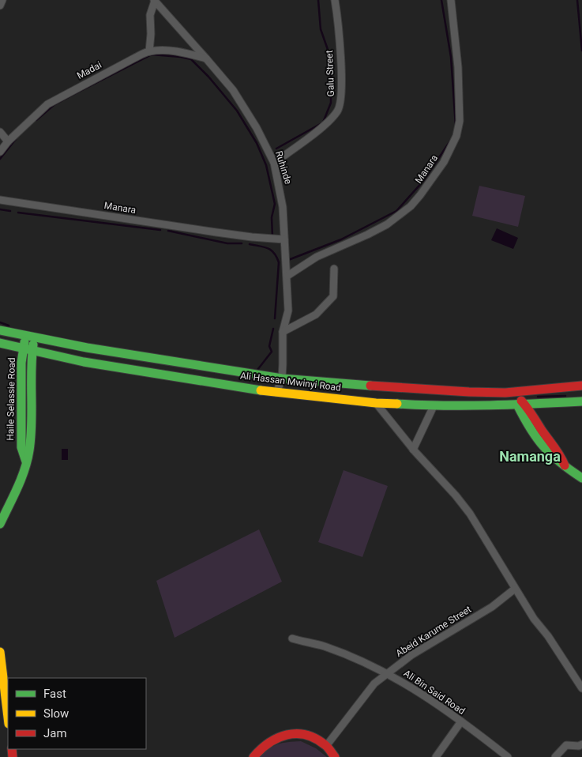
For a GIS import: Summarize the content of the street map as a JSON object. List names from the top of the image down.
{
  "streets": {
    "main road": ["Ali Hassan Mwinyi Road", "Haile Selassie Road"],
    "street": [
      "Madai",
      "Galu Street",
      "Ruhinde",
      "Manara",
      "Abeid Karume Street",
      "Ali Bin Said Road"
    ]
  },
  "crossings": [
    ["Madai", "Ruhinde"],
    ["Galu Street", "Ruhinde"],
    ["Ruhinde", "Manara"],
    ["Ruhinde", "Ali Hassan Mwinyi Road"],
    ["Ali Hassan Mwinyi Road", "Haile Selassie Road"],
    ["Abeid Karume Street", "Ali Bin Said Road"]
  ],
  "districts": ["Namanga"],
  "legend": ["Fast", "Slow", "Jam"]
}
